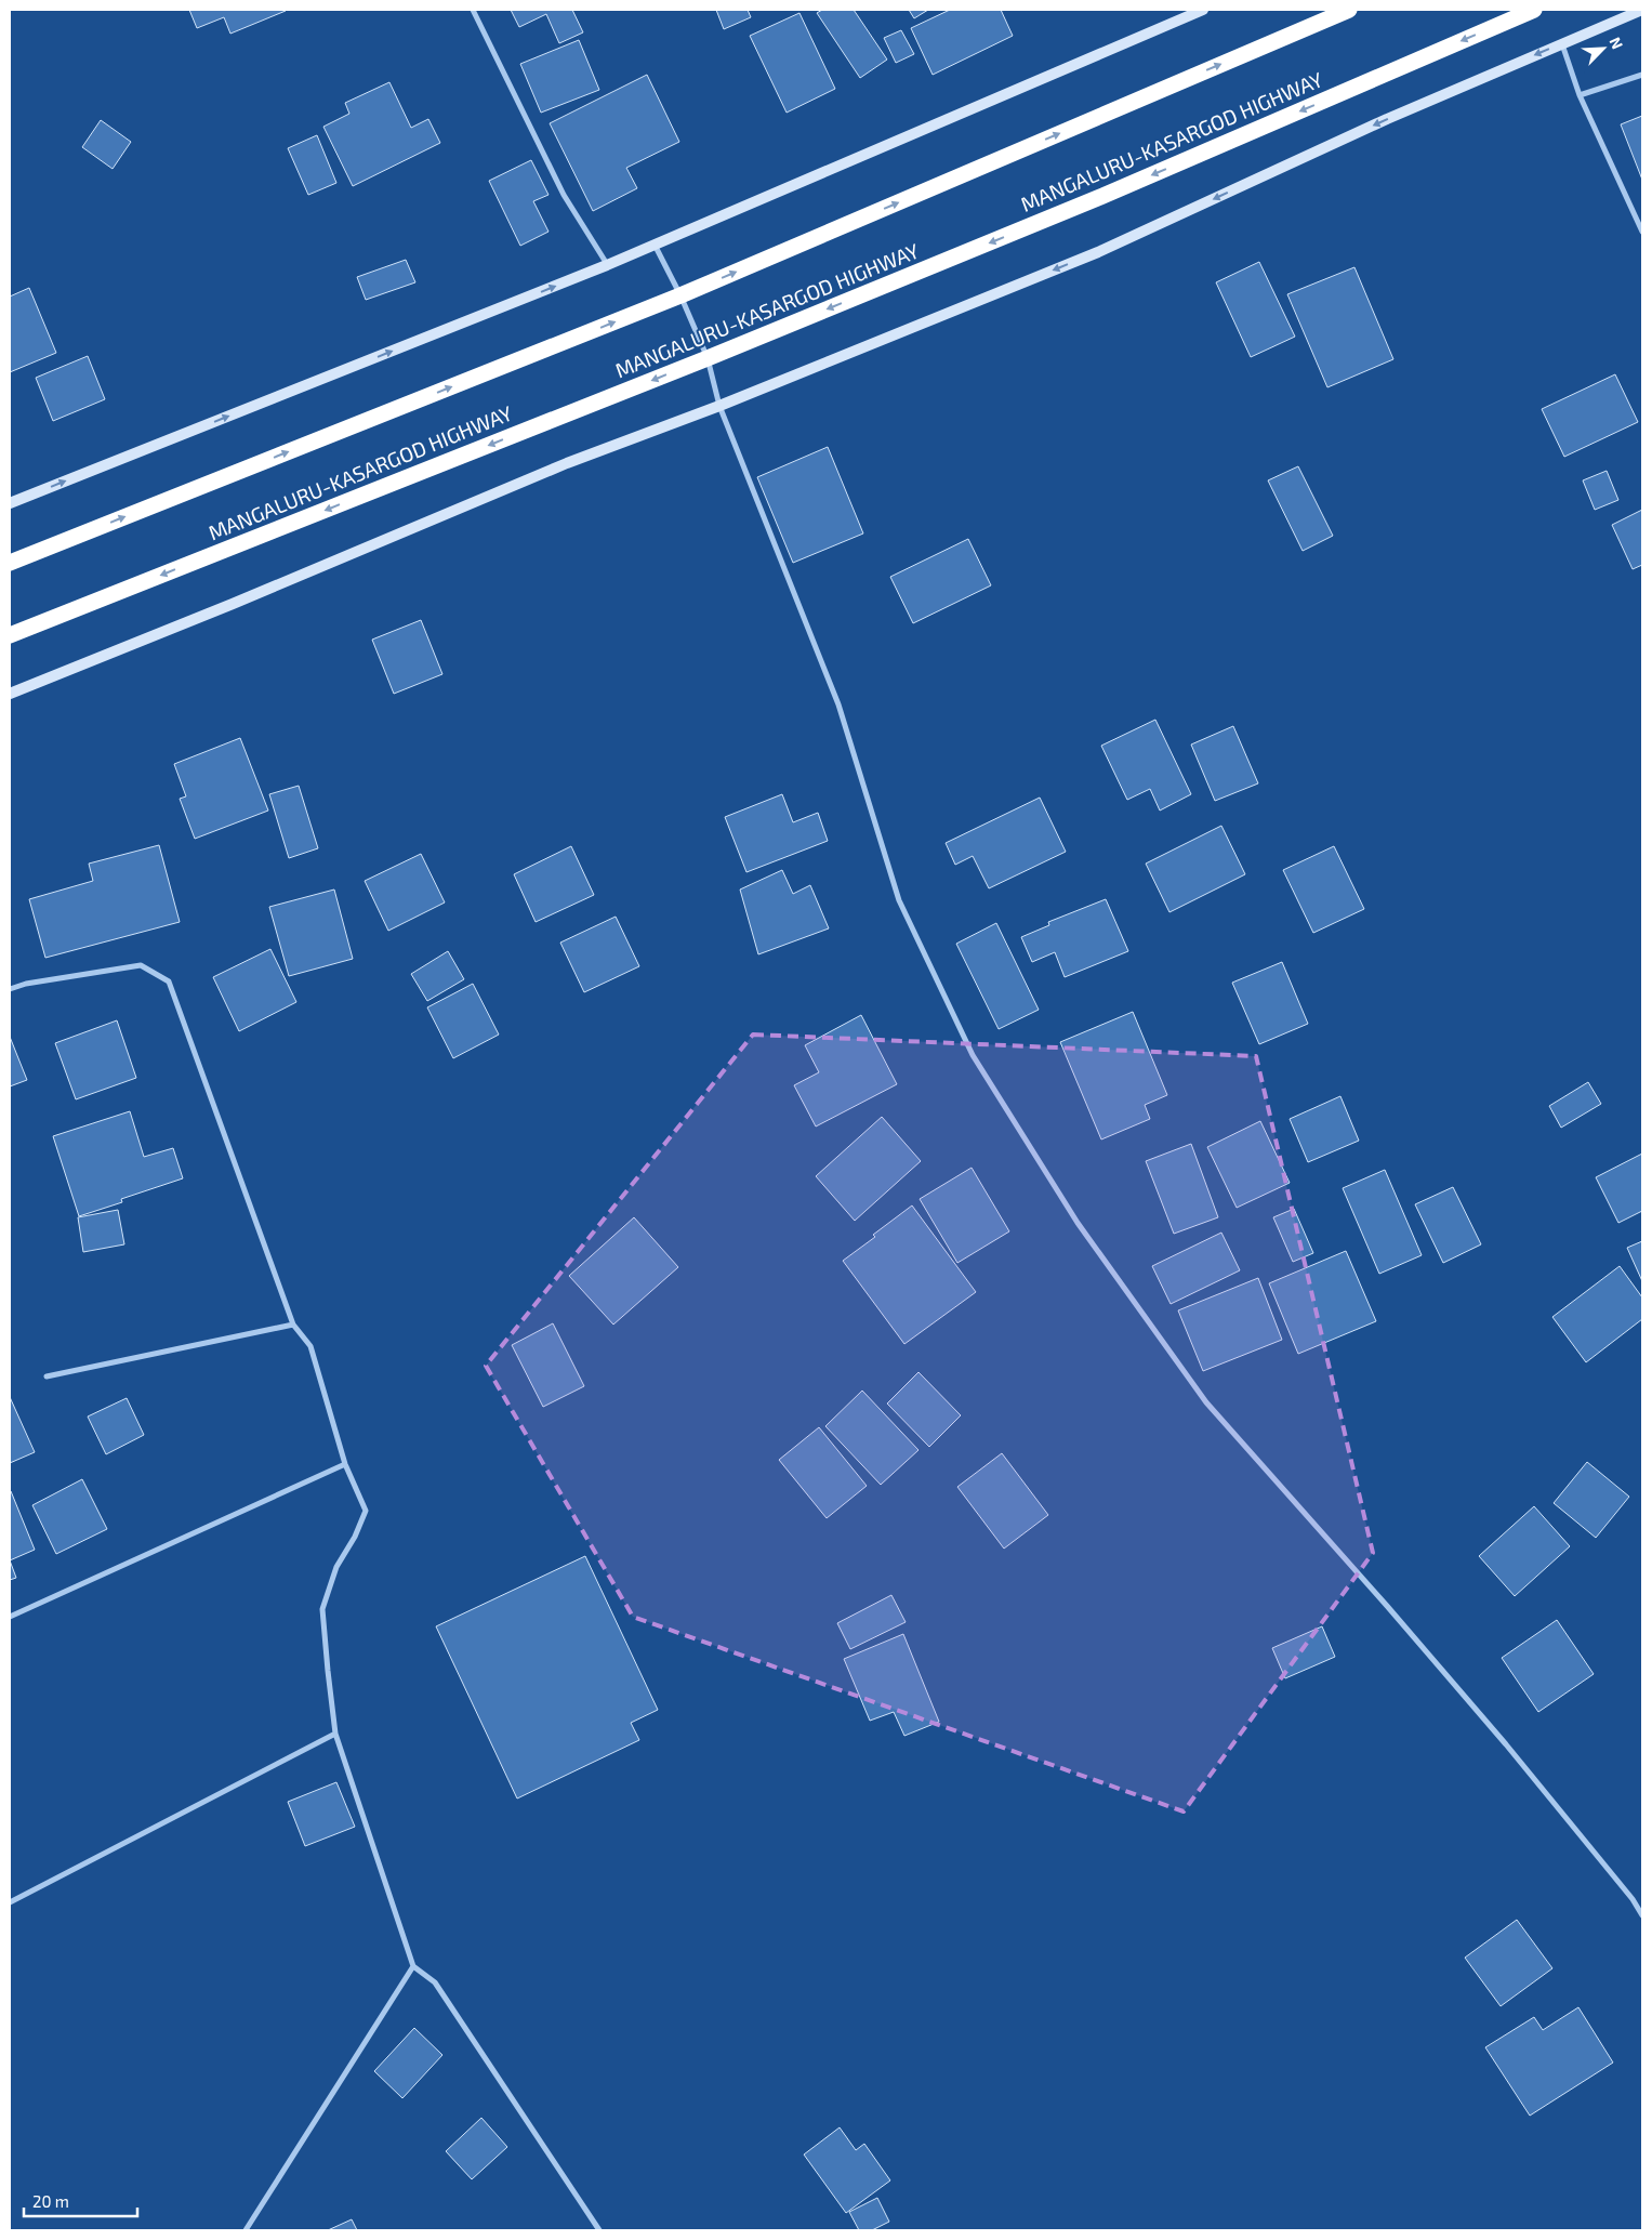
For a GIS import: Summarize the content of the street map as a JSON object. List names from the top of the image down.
{
  "streets": {
    "highway": ["MANGALURU-KASARGOD HIGHWAY"]
  },
  "scale_bar": "20 m",
  "north": "top right"
}
